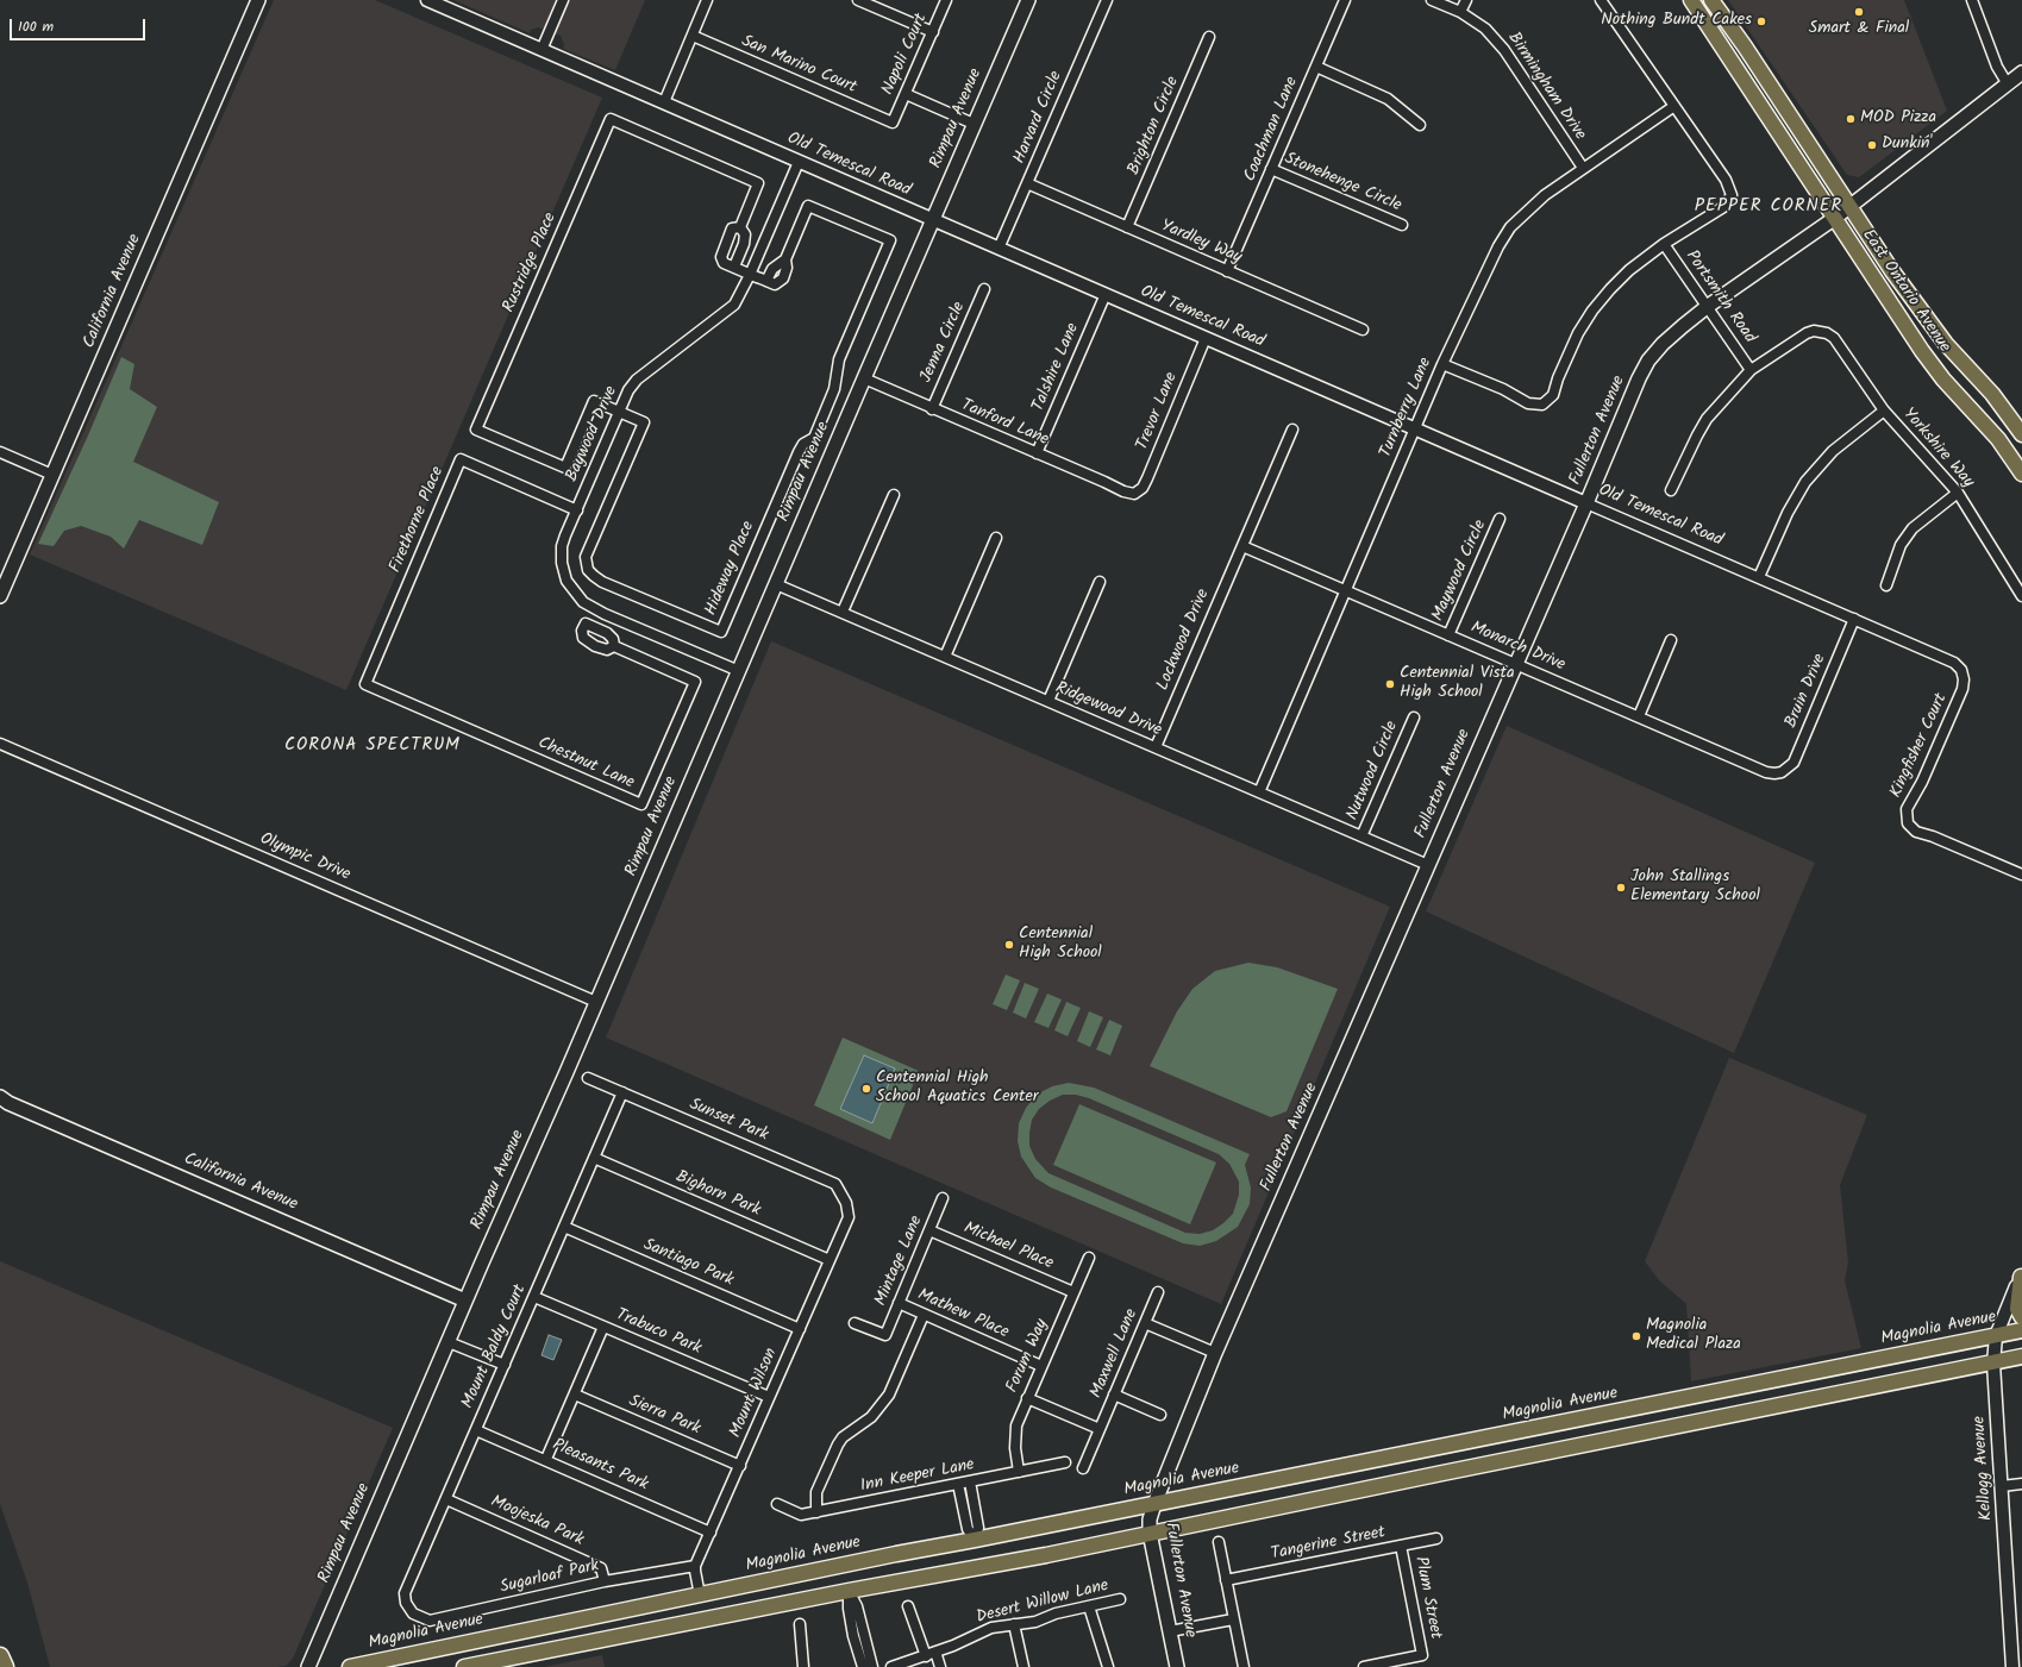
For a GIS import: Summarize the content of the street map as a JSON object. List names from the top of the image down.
{
  "streets": {
    "main road": [
      "Rimpau Avenue",
      "California Avenue",
      "East Ontario Avenue",
      "Fullerton Avenue",
      "Magnolia Avenue"
    ],
    "street": [
      "Napoli Court",
      "San Marino Court",
      "Birmingham Drive",
      "Harvard Circle",
      "Brighton Circle",
      "Coachman Lane",
      "Old Temescal Road",
      "Stonehenge Circle",
      "Yardley Way",
      "Rustridge Place",
      "Portsmith Road",
      "Jenna Circle",
      "Talshire Lane",
      "Turnberry Lane",
      "Trevor Lane",
      "Tanford Lane",
      "Baywood Drive",
      "Yorkshire Way",
      "Firethorne Place",
      "Hideway Place",
      "Maywood Circle",
      "Lockwood Drive",
      "Monarch Drive",
      "Bruin Drive",
      "Ridgewood Drive",
      "Kingfisher Court",
      "Chestnut Lane",
      "Nutwood Circle",
      "Olympic Drive",
      "Sunset Park",
      "Bighorn Park",
      "Michael Place",
      "Mintage Lane",
      "Santiago Park",
      "Mathew Place",
      "Trabuco Park",
      "Mount Baldy Court",
      "Maxwell Lane",
      "Forum Way",
      "Mount Wilson",
      "Sierra Park",
      "Pleasants Park",
      "Kellogg Avenue",
      "Inn Keeper Lane",
      "Moojeska Park",
      "Tangerine Street",
      "Sugarloaf Park",
      "Plum Street",
      "Desert Willow Lane"
    ]
  },
  "crossings": [
    ["Napoli Court", "San Marino Court"],
    ["Birmingham Drive", "Turnberry Lane"],
    ["Harvard Circle", "Old Temescal Road"],
    ["Harvard Circle", "Yardley Way"],
    ["Rimpau Avenue", "Old Temescal Road"],
    ["Rimpau Avenue", "California Avenue"],
    ["Rimpau Avenue", "Tanford Lane"],
    ["Rimpau Avenue", "Baywood Drive"],
    ["Rimpau Avenue", "Ridgewood Drive"],
    ["Rimpau Avenue", "Olympic Drive"],
    ["Brighton Circle", "Yardley Way"],
    ["Coachman Lane", "Stonehenge Circle"],
    ["Coachman Lane", "Yardley Way"],
    ["Old Temescal Road", "Talshire Lane"],
    ["Old Temescal Road", "Turnberry Lane"],
    ["Old Temescal Road", "Trevor Lane"],
    ["Old Temescal Road", "Fullerton Avenue"],
    ["Old Temescal Road", "Baywood Drive"],
    ["Old Temescal Road", "Bruin Drive"],
    ["Old Temescal Road", "Kingfisher Court"],
    ["Rustridge Place", "Baywood Drive"],
    ["Rustridge Place", "Hideway Place"],
    ["East Ontario Avenue", "Fullerton Avenue"],
    ["Portsmith Road", "Fullerton Avenue"],
    ["Portsmith Road", "Yorkshire Way"],
    ["Jenna Circle", "Tanford Lane"],
    ["Talshire Lane", "Tanford Lane"],
    ["Turnberry Lane", "Monarch Drive"],
    ["Turnberry Lane", "Ridgewood Drive"],
    ["Trevor Lane", "Tanford Lane"],
    ["Fullerton Avenue", "Monarch Drive"],
    ["Fullerton Avenue", "Ridgewood Drive"],
    ["Fullerton Avenue", "Magnolia Avenue"],
    ["Baywood Drive", "Firethorne Place"],
    ["Baywood Drive", "Hideway Place"],
    ["Firethorne Place", "Chestnut Lane"],
    ["Maywood Circle", "Monarch Drive"],
    ["Lockwood Drive", "Monarch Drive"],
    ["Lockwood Drive", "Ridgewood Drive"],
    ["Monarch Drive", "Bruin Drive"],
    ["Ridgewood Drive", "Nutwood Circle"],
    ["Sunset Park", "Mount Baldy Court"],
    ["Sunset Park", "Mount Wilson"],
    ["Bighorn Park", "Mount Baldy Court"],
    ["Bighorn Park", "Mount Wilson"],
    ["Michael Place", "Mintage Lane"],
    ["Michael Place", "Forum Way"],
    ["Mintage Lane", "Mathew Place"],
    ["Santiago Park", "Mount Baldy Court"],
    ["Santiago Park", "Mount Wilson"],
    ["Mathew Place", "Forum Way"],
    ["Magnolia Avenue", "Kellogg Avenue"],
    ["Trabuco Park", "Mount Baldy Court"],
    ["Trabuco Park", "Mount Wilson"],
    ["Mount Baldy Court", "Pleasants Park"],
    ["Mount Baldy Court", "Moojeska Park"],
    ["Mount Baldy Court", "Sugarloaf Park"],
    ["Forum Way", "Inn Keeper Lane"],
    ["Mount Wilson", "Sierra Park"],
    ["Mount Wilson", "Pleasants Park"],
    ["Mount Wilson", "Sugarloaf Park"],
    ["Moojeska Park", "Sugarloaf Park"],
    ["Tangerine Street", "Plum Street"]
  ],
  "districts": ["PEPPER CORNER", "CORONA SPECTRUM"],
  "places": [
    "Smart & Final",
    "Nothing Bundt Cakes",
    "MOD Pizza",
    "Dunkin'",
    "Centennial Vista High School",
    "John Stallings Elementary School",
    "Centennial High School",
    "Centennial High School Aquatics Center",
    "Magnolia Medical Plaza"
  ],
  "scale_bar": "100 m"
}
